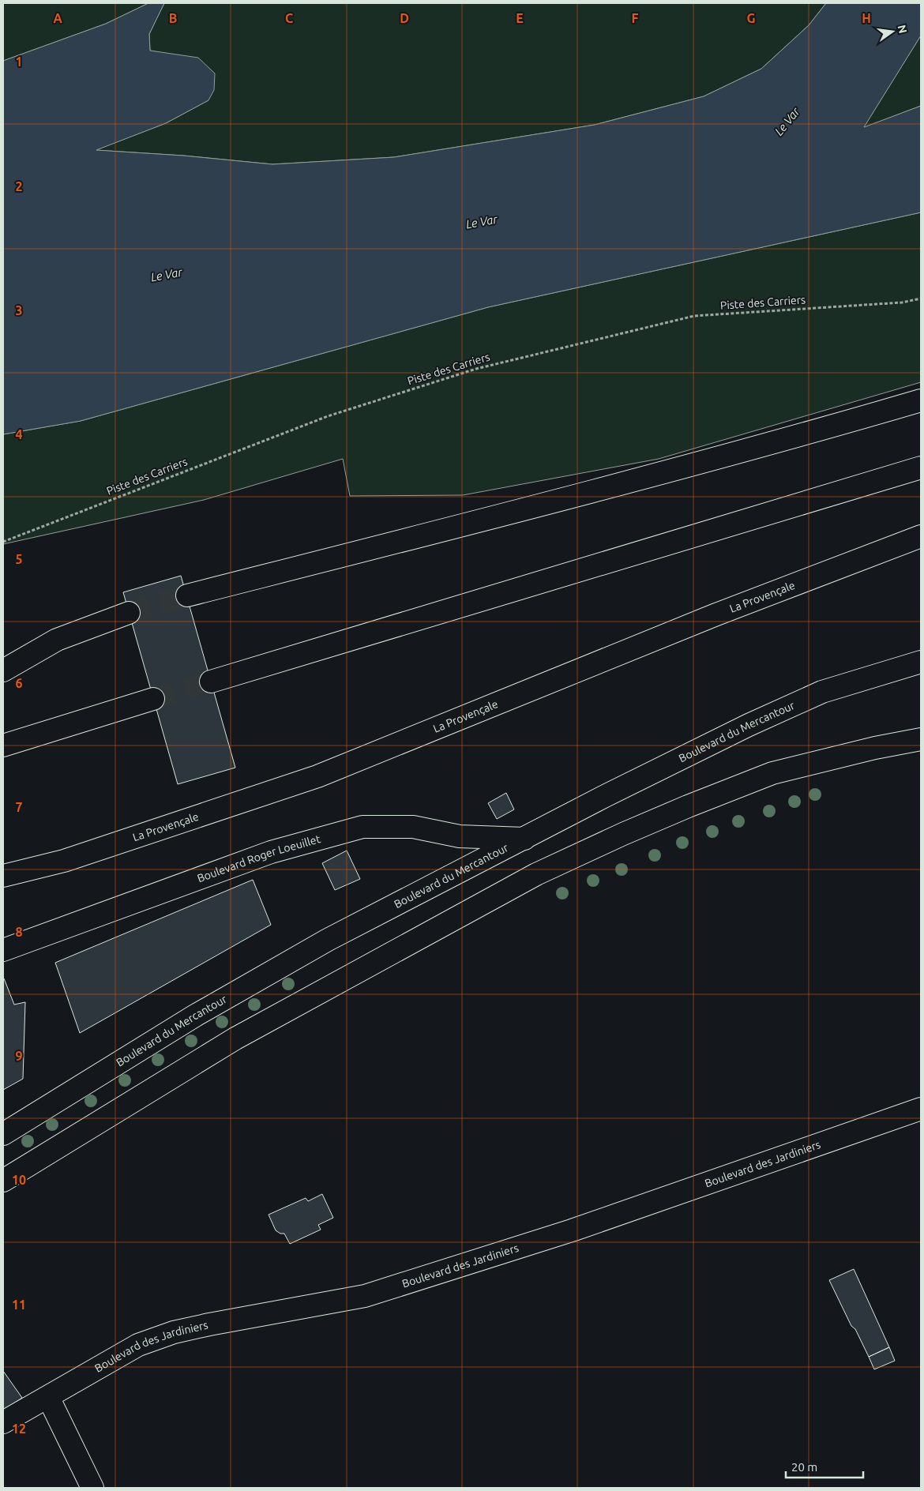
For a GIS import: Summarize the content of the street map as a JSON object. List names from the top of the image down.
{
  "streets": {
    "main road": [
      "La Provençale",
      "Boulevard du Mercantour",
      "Boulevard Roger Loeuillet",
      "Boulevard des Jardiniers"
    ],
    "path": ["Piste des Carriers"]
  },
  "crossings": [
    ["Boulevard du Mercantour", "Boulevard Roger Loeuillet"]
  ],
  "water": ["Le Var"],
  "scale_bar": "20 m",
  "north": "right",
  "grid": {
    "columns": [
      "A",
      "B",
      "C",
      "D",
      "E",
      "F",
      "G",
      "H"
    ],
    "rows": [
      "1",
      "2",
      "3",
      "4",
      "5",
      "6",
      "7",
      "8",
      "9",
      "10",
      "11",
      "12"
    ]
  }
}
